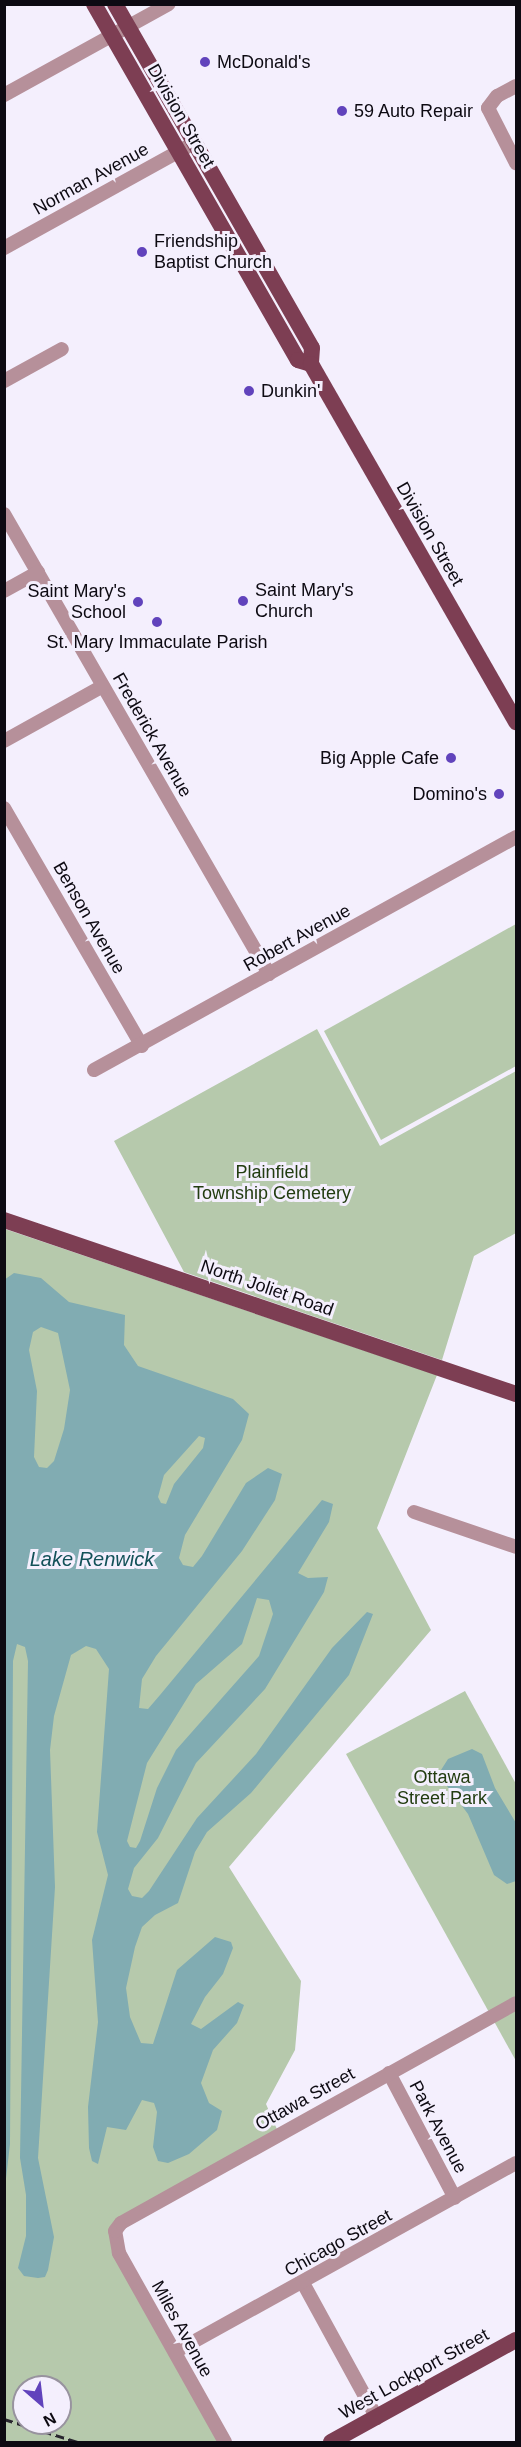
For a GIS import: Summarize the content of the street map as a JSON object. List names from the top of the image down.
{
  "streets": {
    "main road": ["Division Street", "North Joliet Road", "West Lockport Street"],
    "street": [
      "Norman Avenue",
      "Frederick Avenue",
      "Benson Avenue",
      "Robert Avenue",
      "Ottawa Street",
      "Park Avenue",
      "Chicago Street",
      "Miles Avenue"
    ]
  },
  "crossings": [
    ["Division Street", "Norman Avenue"],
    ["Frederick Avenue", "Robert Avenue"],
    ["Benson Avenue", "Robert Avenue"],
    ["Ottawa Street", "Park Avenue"],
    ["Ottawa Street", "Miles Avenue"],
    ["Park Avenue", "Chicago Street"],
    ["Chicago Street", "Miles Avenue"]
  ],
  "water": ["Lake Renwick"],
  "parks": ["Plainfield Township Cemetery", "Ottawa Street Park"],
  "places": [
    "McDonald's",
    "59 Auto Repair",
    "Friendship Baptist Church",
    "Dunkin'",
    "Saint Mary's Church",
    "Saint Mary's School",
    "St. Mary Immaculate Parish",
    "Big Apple Cafe",
    "Domino's"
  ],
  "north": "bottom right"
}
